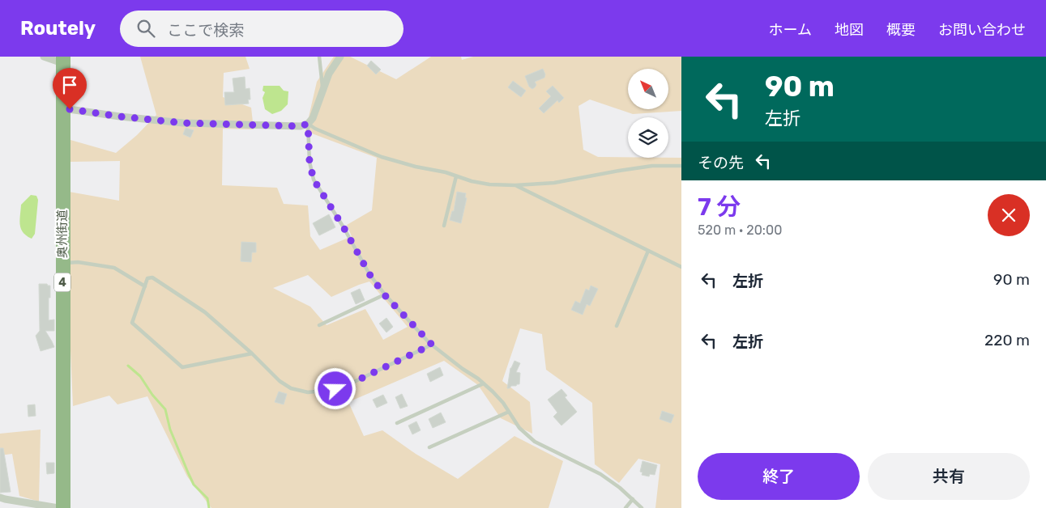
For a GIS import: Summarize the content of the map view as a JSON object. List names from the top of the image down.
{
  "streets": {
    "highway": ["奥州街道", "4"]
  },
  "north": "top left",
  "page": {
    "header": "Routely",
    "search": "ここで検索",
    "nav": [
      "ホーム",
      "地図",
      "概要",
      "お問い合わせ"
    ],
    "turn": ["90 m", "左折"],
    "then": "その先",
    "heading": ["7 分", "520 m · 20:00"],
    "list": [
      {
        "name": "左折",
        "value": "90 m"
      },
      {
        "name": "左折",
        "value": "220 m"
      }
    ],
    "buttons": ["終了", "共有"]
  }
}
